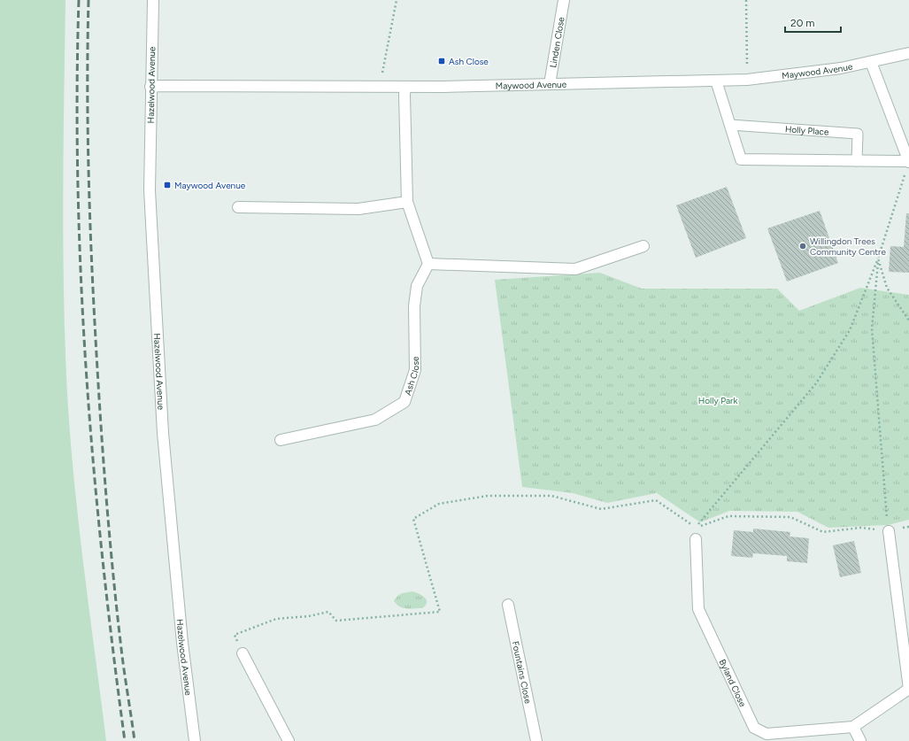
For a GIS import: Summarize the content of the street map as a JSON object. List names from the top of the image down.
{
  "streets": {
    "street": [
      "Linden Close",
      "Maywood Avenue",
      "Hazelwood Avenue",
      "Ash Close",
      "Fountains Close",
      "Byland Close"
    ],
    "lane": ["Holly Place"]
  },
  "crossings": [
    ["Linden Close", "Maywood Avenue"],
    ["Maywood Avenue", "Hazelwood Avenue"]
  ],
  "parks": ["Holly Park"],
  "places": {
    "transit": ["Ash Close", "Maywood Avenue"],
    "other": ["Willingdon Trees Community Centre"]
  },
  "scale_bar": "20 m"
}
